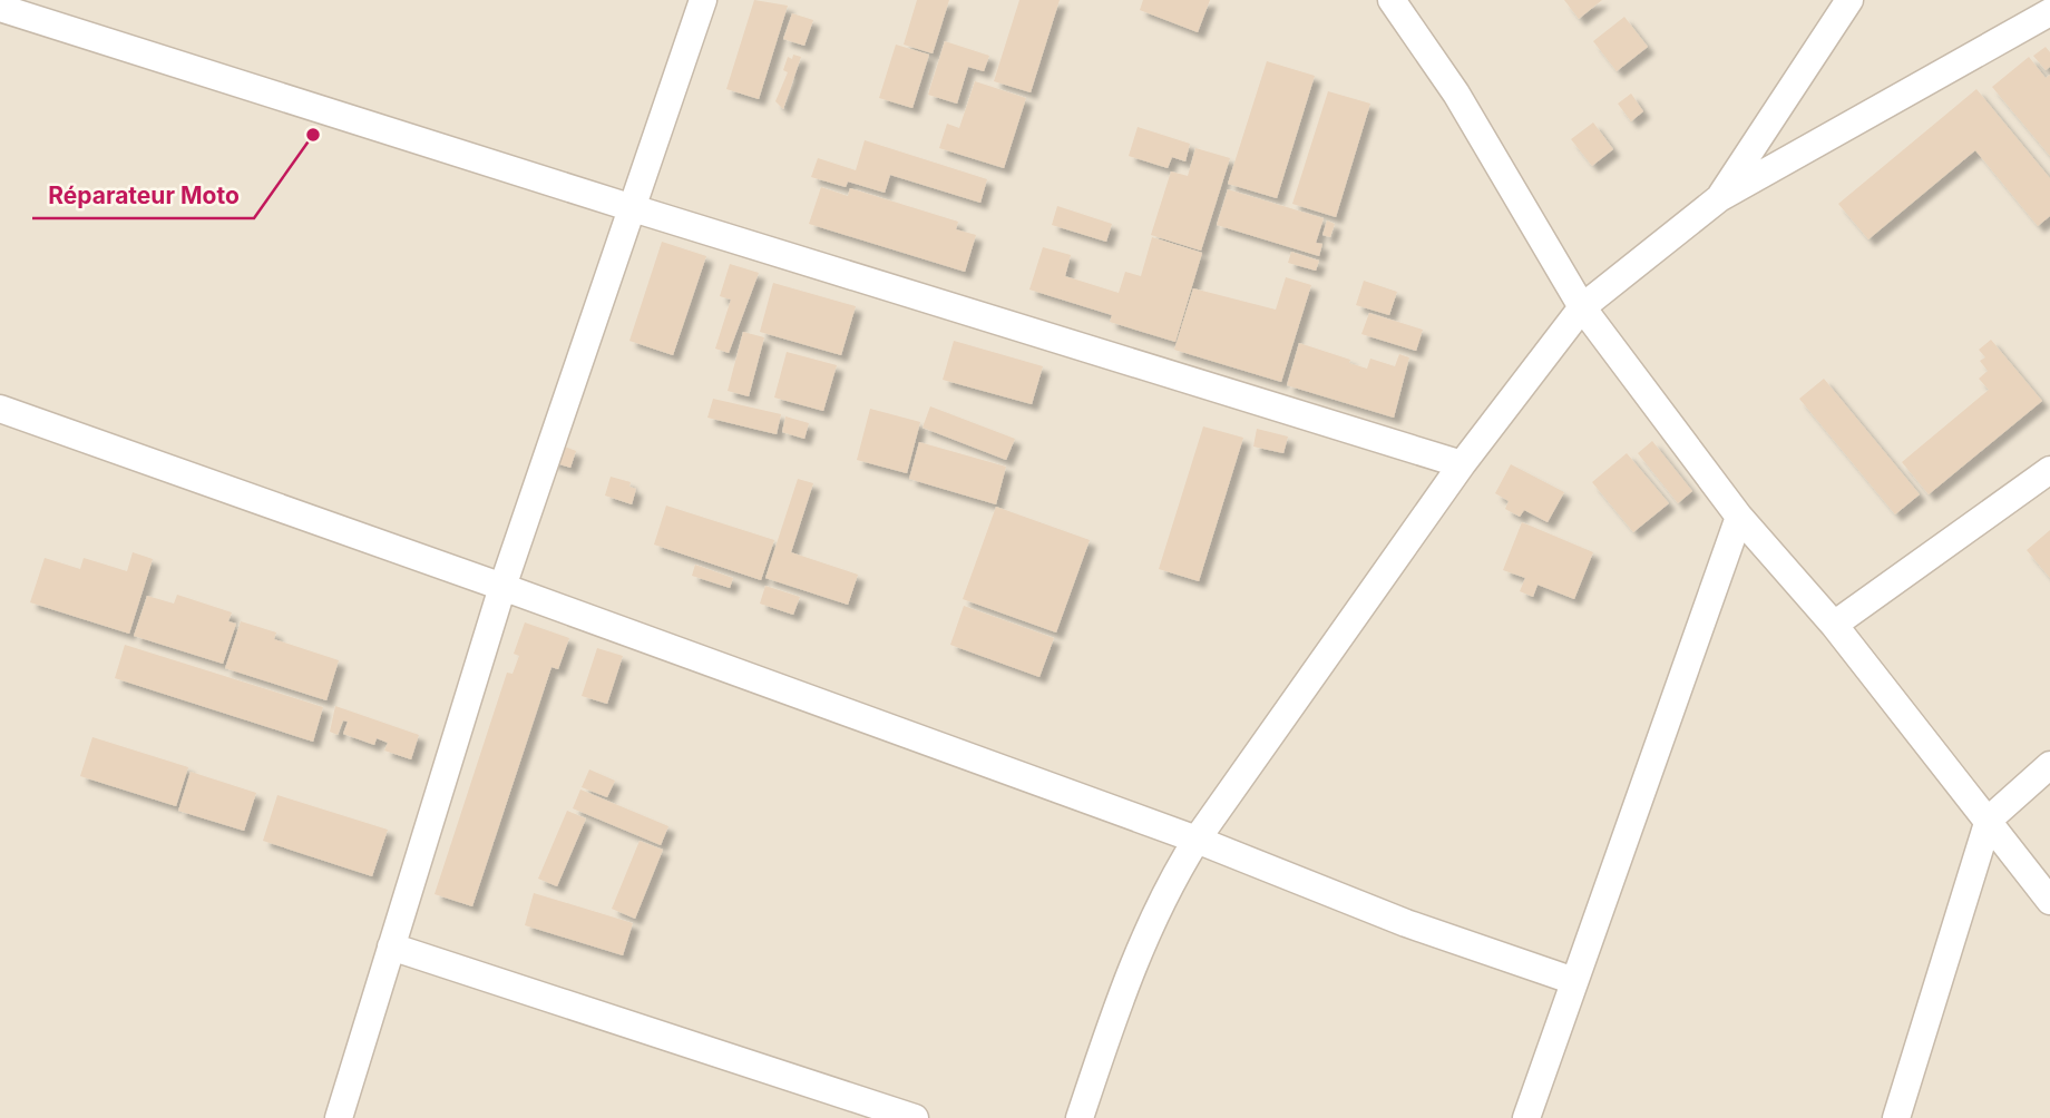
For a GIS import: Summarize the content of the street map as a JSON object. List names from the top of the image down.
{
  "places": ["Réparateur Moto"]
}
